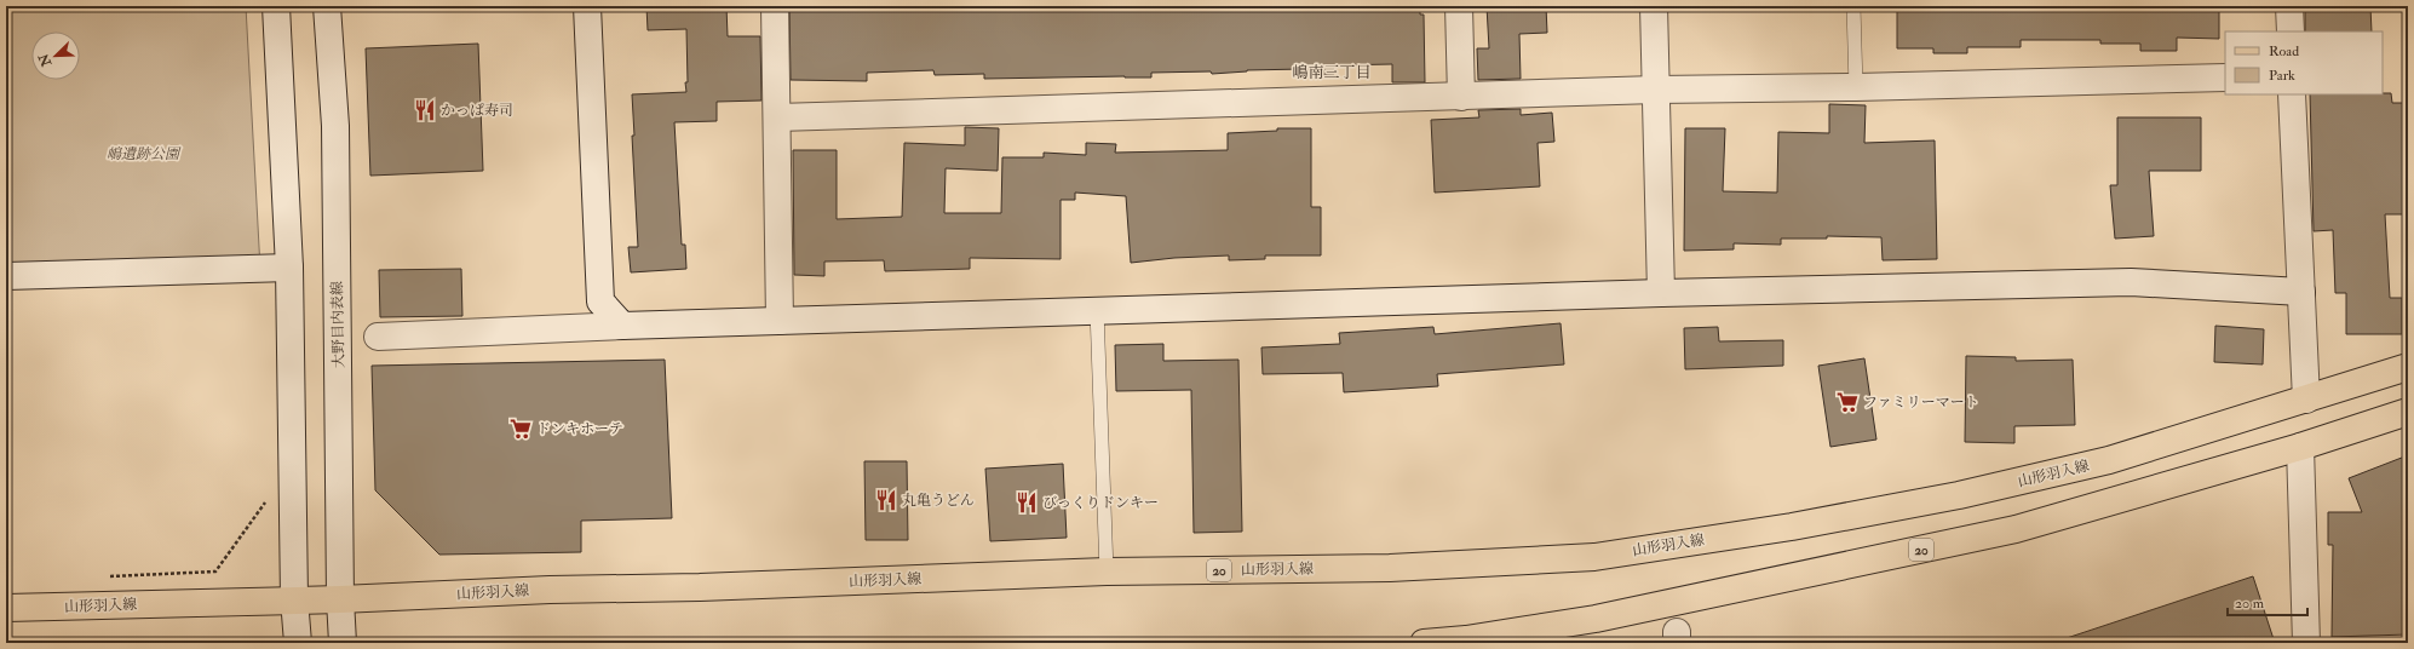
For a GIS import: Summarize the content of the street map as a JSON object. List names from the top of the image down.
{
  "streets": {
    "main road": ["山形羽入線", "20"],
    "street": ["大野目内表線"]
  },
  "crossings": [
    ["大野目内表線", "山形羽入線"]
  ],
  "districts": ["嶋南三丁目"],
  "parks": ["嶋遺跡公園"],
  "places": {
    "restaurant": ["かっぱ寿司", "丸亀うどん", "びっくりドンキー"],
    "supermarket": ["ファミリーマート", "ドンキホーテ"]
  },
  "legend": ["Road", "Park"],
  "scale_bar": "20 m",
  "north": "bottom left"
}
